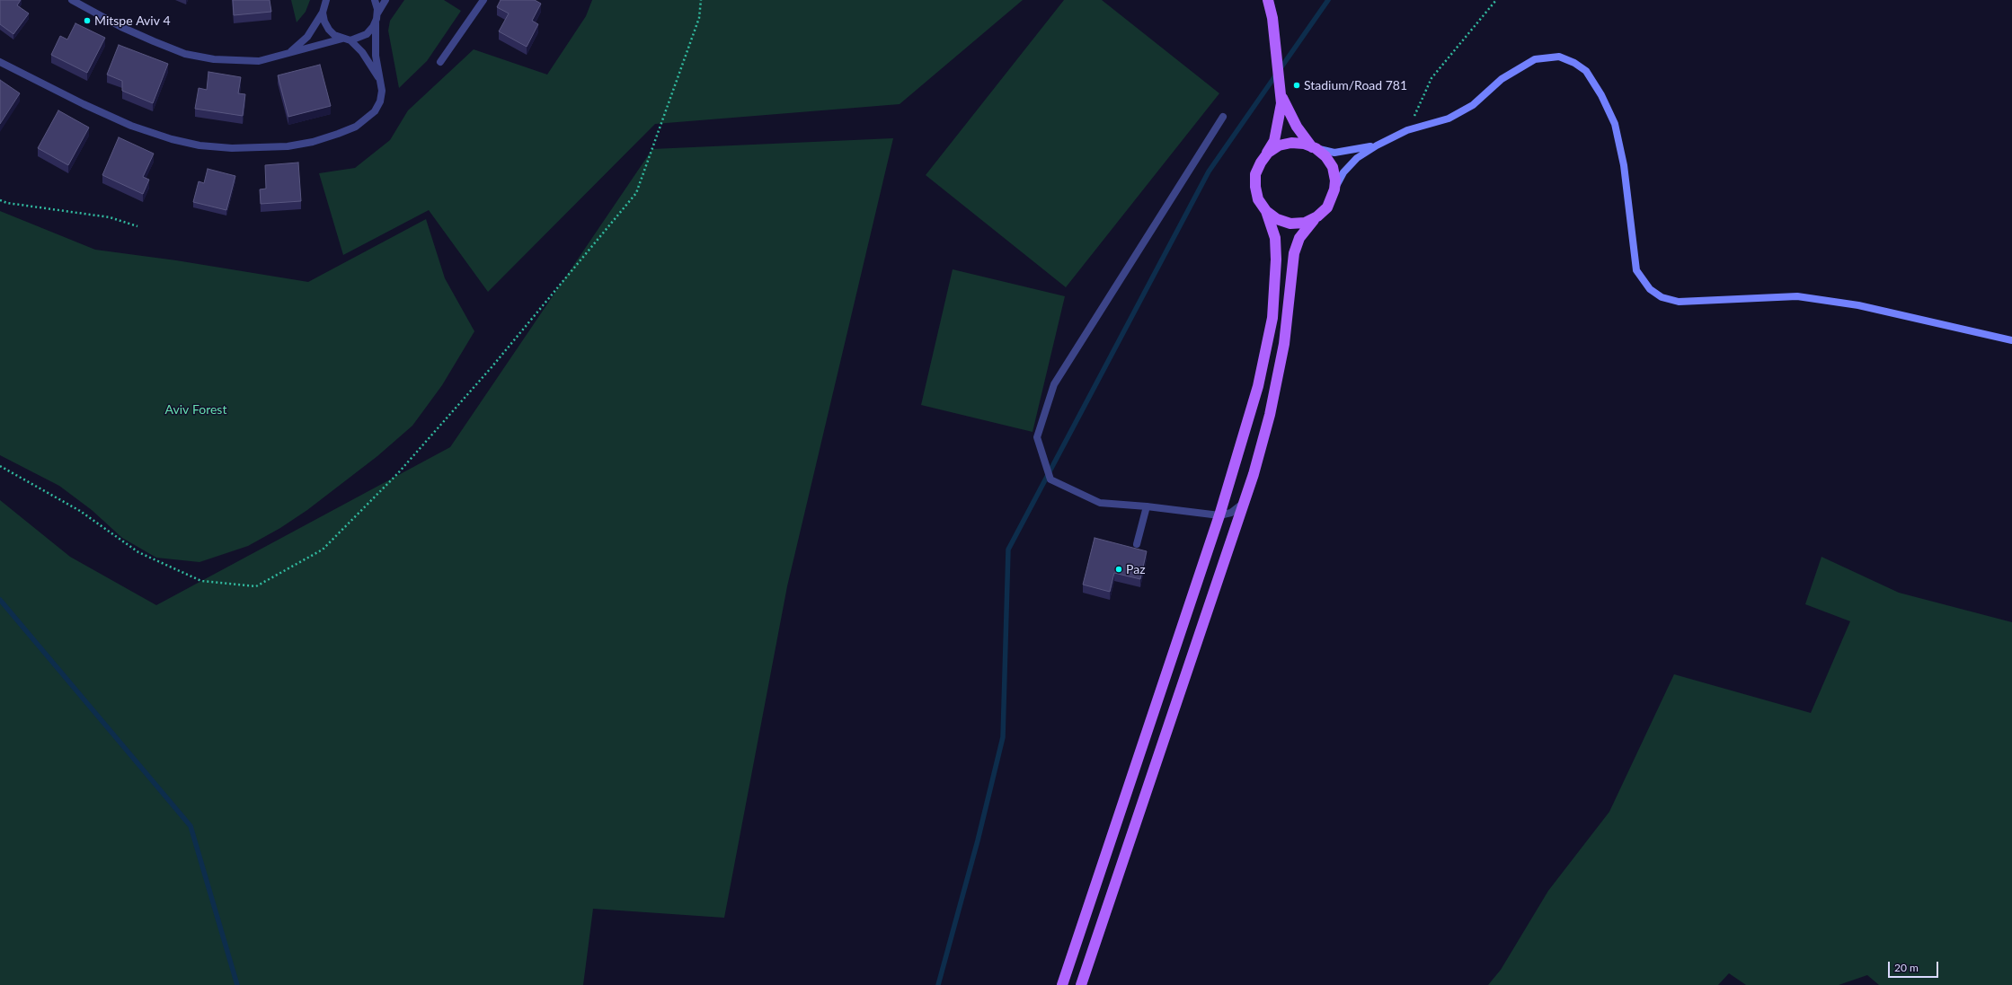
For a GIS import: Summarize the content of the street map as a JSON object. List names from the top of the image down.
{
  "parks": ["Aviv Forest"],
  "places": ["Mitspe Aviv 4", "Stadium/Road 781", "Paz"],
  "scale_bar": "20 m"
}
